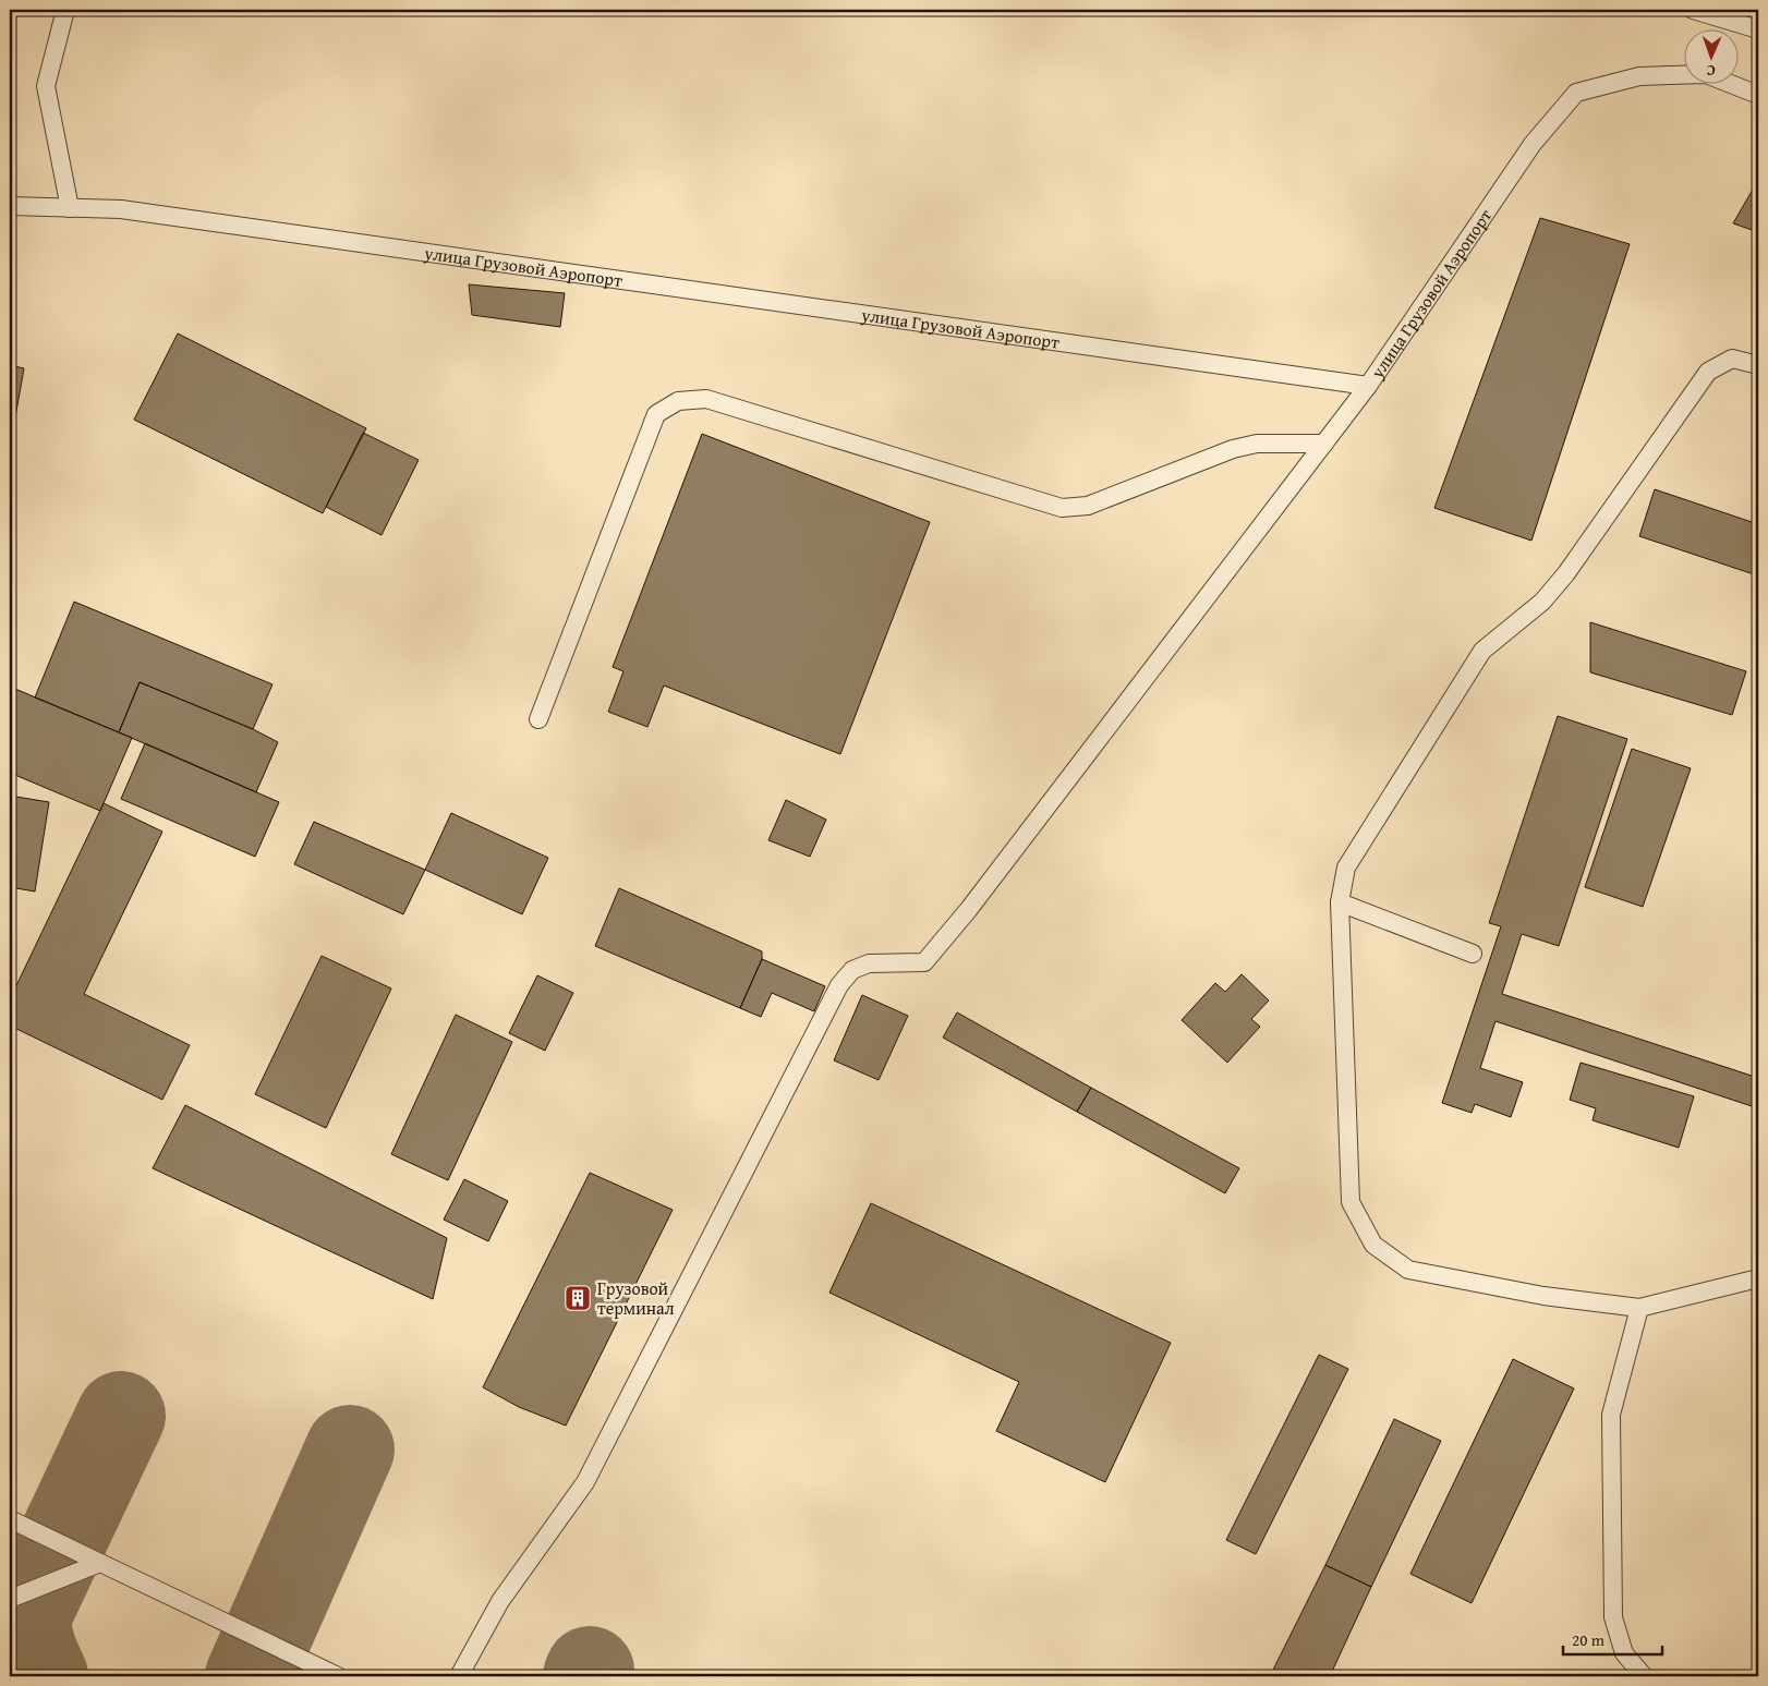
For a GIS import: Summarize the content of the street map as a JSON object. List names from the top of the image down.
{
  "streets": {
    "lane": ["улица Грузовой Аэропорт"]
  },
  "places": {
    "building": ["Грузовой терминал"]
  },
  "scale_bar": "20 m",
  "north": "bottom"
}
